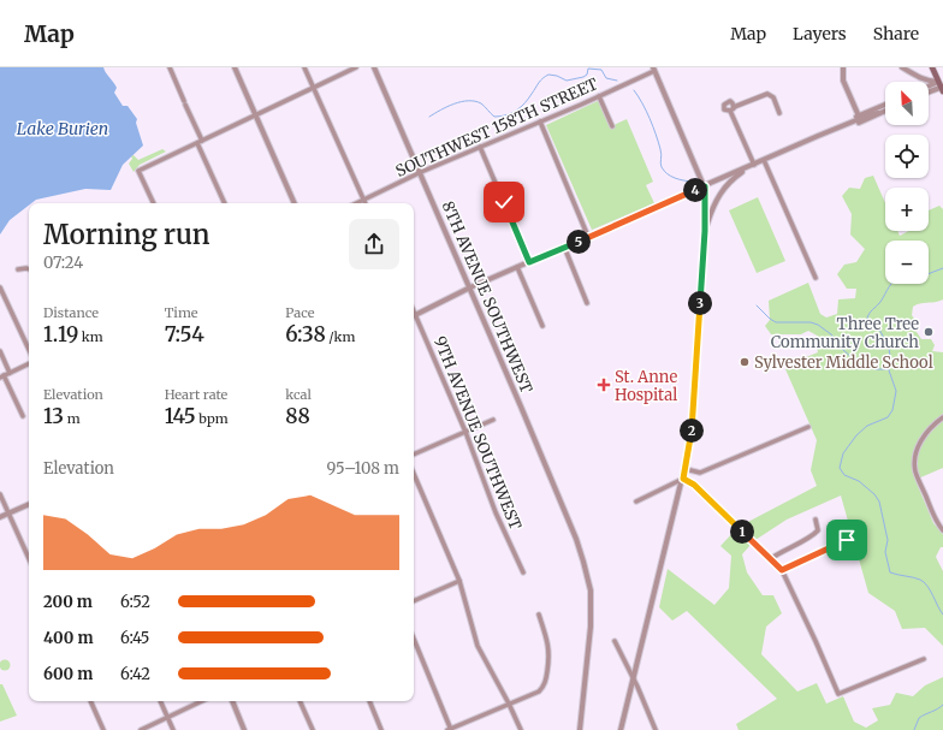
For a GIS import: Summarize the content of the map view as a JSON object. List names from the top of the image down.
{
  "streets": {
    "street": ["SOUTHWEST 158TH STREET", "8TH AVENUE SOUTHWEST", "9TH AVENUE SOUTHWEST"]
  },
  "crossings": [
    ["SOUTHWEST 158TH STREET", "8TH AVENUE SOUTHWEST"]
  ],
  "water": ["Lake Burien"],
  "places": {
    "other": ["Three Tree Community Church", "Sylvester Middle School"],
    "health": ["St. Anne Hospital"]
  },
  "north": "top left",
  "page": {
    "header": "Map",
    "nav": ["Map", "Layers", "Share"],
    "map_buttons": ["+", "−"],
    "pins": [
      "4",
      "5",
      "3",
      "2",
      "1"
    ],
    "heading": ["Morning run", "07:24"],
    "stats": [
      ["Distance", "1.19 km"],
      ["Time", "7:54"],
      ["Pace", "6:38 /km"],
      ["Elevation", "13 m"],
      ["Heart rate", "145 bpm"],
      ["kcal", "88"]
    ],
    "chart": ["Elevation", "95–108 m"],
    "list": [
      {
        "name": "200 m",
        "note": "6:52"
      },
      {
        "name": "400 m",
        "note": "6:45"
      },
      {
        "name": "600 m",
        "note": "6:42"
      }
    ]
  }
}
